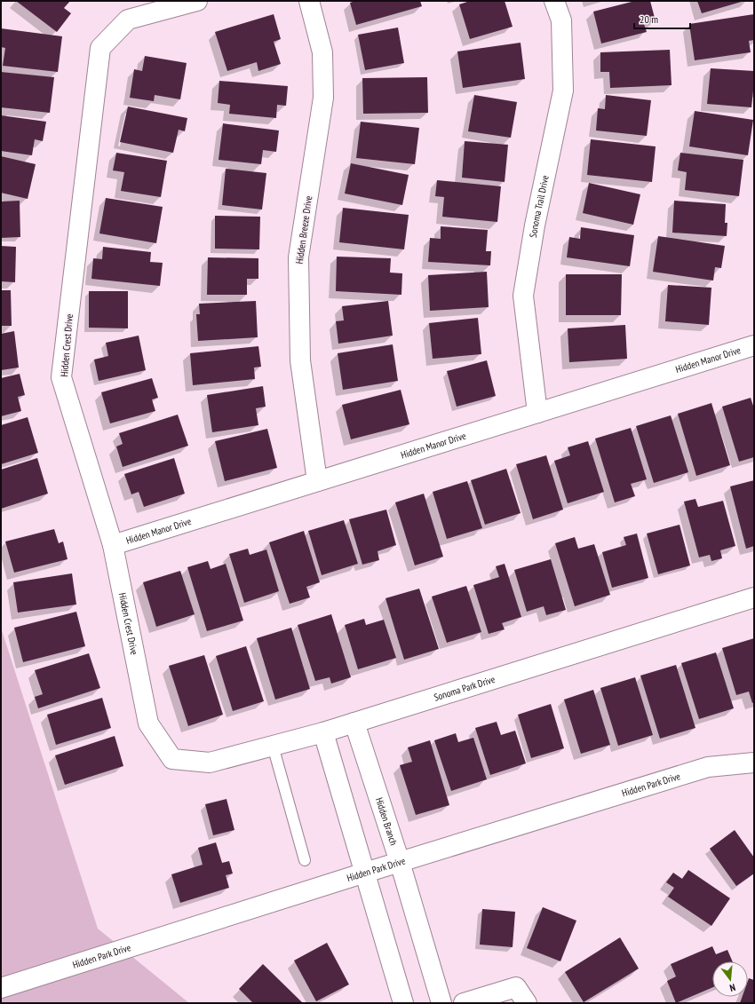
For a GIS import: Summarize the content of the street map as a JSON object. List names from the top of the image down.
{
  "streets": {
    "street": [
      "Sonoma Trail Drive",
      "Hidden Breeze Drive",
      "Hidden Crest Drive",
      "Hidden Manor Drive",
      "Sonoma Park Drive",
      "Hidden Park Drive",
      "Hidden Branch"
    ]
  },
  "crossings": [
    ["Sonoma Trail Drive", "Hidden Manor Drive"],
    ["Hidden Breeze Drive", "Hidden Manor Drive"],
    ["Hidden Crest Drive", "Hidden Manor Drive"],
    ["Hidden Crest Drive", "Sonoma Park Drive"],
    ["Sonoma Park Drive", "Hidden Branch"],
    ["Hidden Park Drive", "Hidden Branch"]
  ],
  "scale_bar": "20 m",
  "north": "bottom"
}
